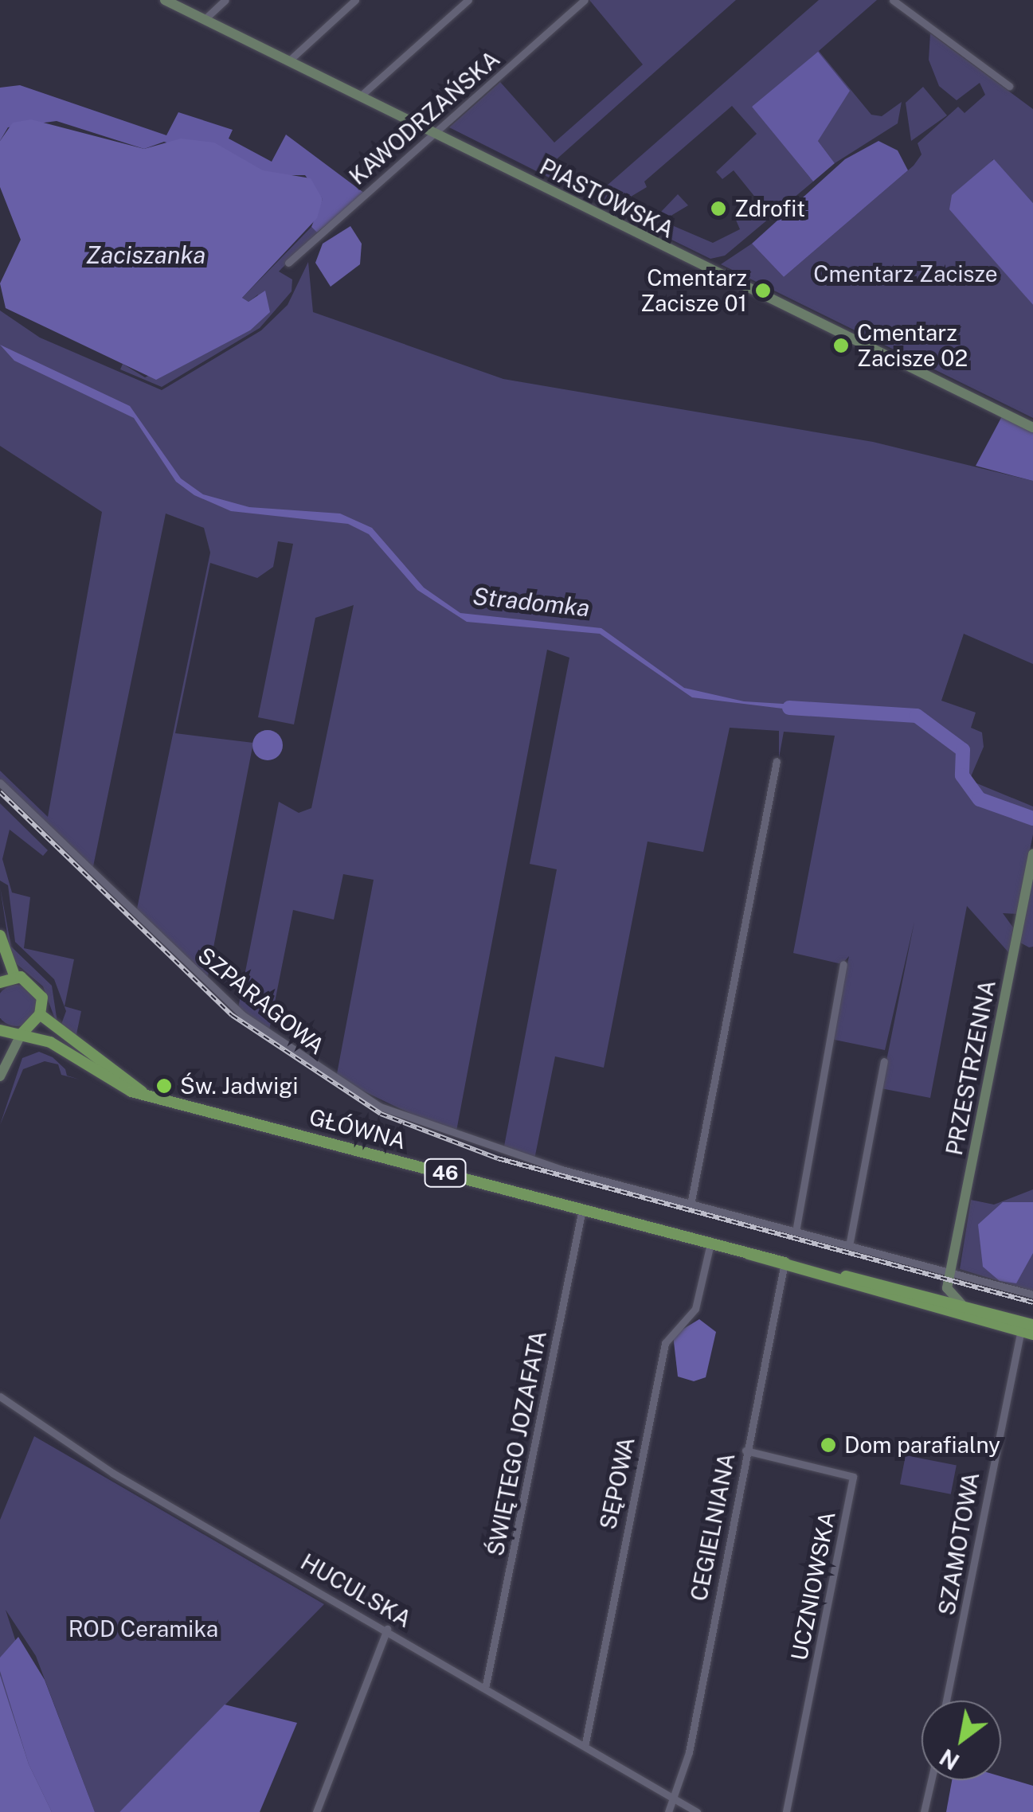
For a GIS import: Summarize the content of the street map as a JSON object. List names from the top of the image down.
{
  "streets": {
    "main road": ["GŁÓWNA", "46"],
    "street": [
      "KAWODRZAŃSKA",
      "PIASTOWSKA",
      "SZPARAGOWA",
      "PRZESTRZENNA",
      "ŚWIĘTEGO JOZAFATA",
      "SĘPOWA",
      "CEGIELNIANA",
      "SZAMOTOWA",
      "UCZNIOWSKA",
      "HUCULSKA"
    ]
  },
  "crossings": [
    ["KAWODRZAŃSKA", "PIASTOWSKA"],
    ["SZPARAGOWA", "PRZESTRZENNA"],
    ["GŁÓWNA", "46"],
    ["GŁÓWNA", "ŚWIĘTEGO JOZAFATA"],
    ["GŁÓWNA", "SĘPOWA"],
    ["GŁÓWNA", "CEGIELNIANA"],
    ["GŁÓWNA", "SZAMOTOWA"],
    ["ŚWIĘTEGO JOZAFATA", "HUCULSKA"],
    ["SĘPOWA", "HUCULSKA"],
    ["CEGIELNIANA", "UCZNIOWSKA"],
    ["CEGIELNIANA", "HUCULSKA"]
  ],
  "water": ["Zaciszanka", "Stradomka"],
  "parks": ["Cmentarz Zacisze", "ROD Ceramika"],
  "places": [
    "Zdrofit",
    "Cmentarz Zacisze 01",
    "Cmentarz Zacisze 02",
    "Św. Jadwigi",
    "Dom parafialny"
  ],
  "north": "bottom left"
}
